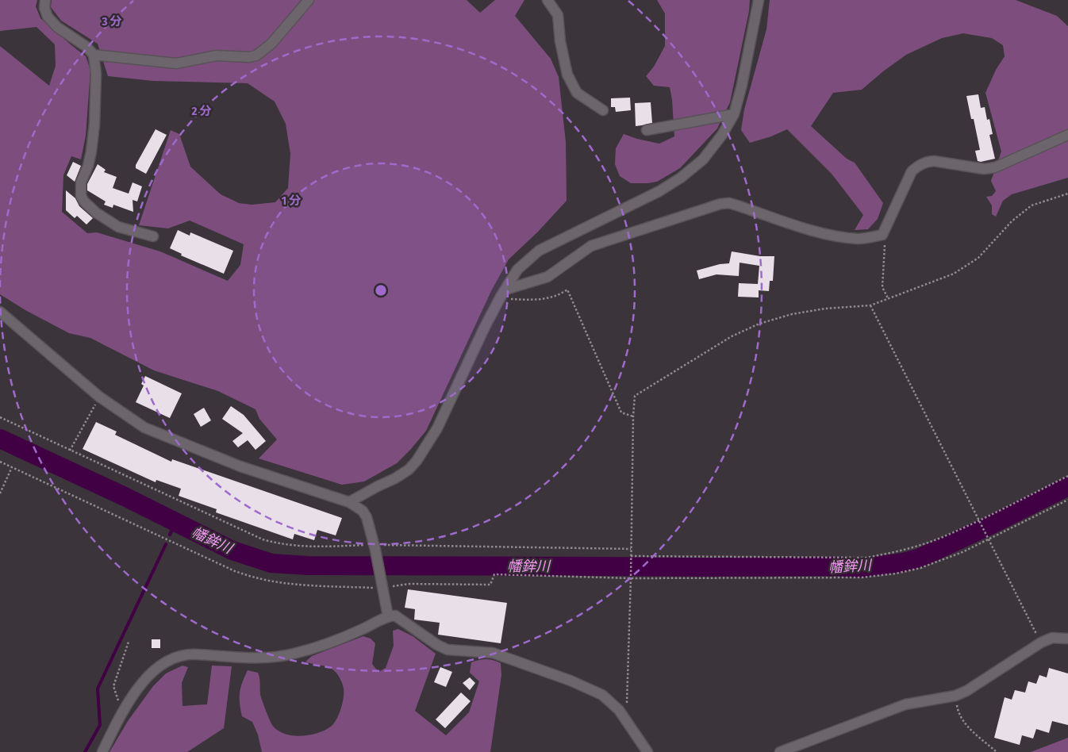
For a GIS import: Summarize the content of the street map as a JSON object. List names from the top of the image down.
{
  "water": ["幡鉾川"],
  "rings": ["3 分", "2 分", "1 分"]
}
